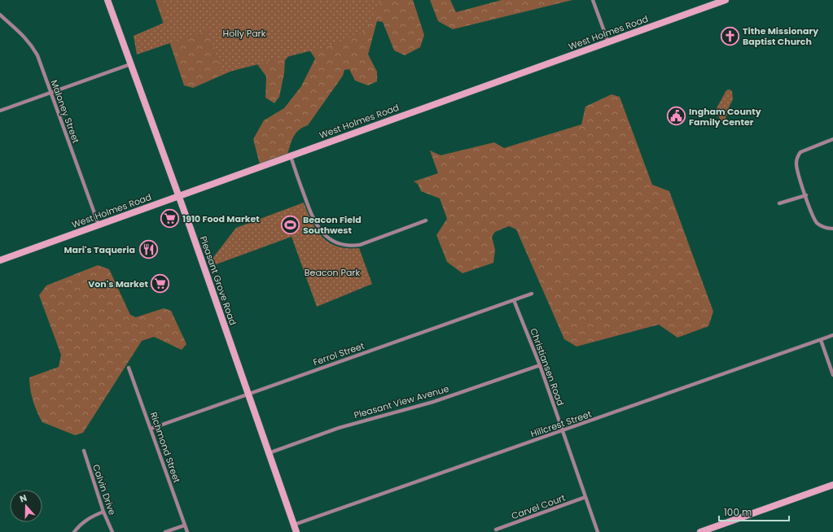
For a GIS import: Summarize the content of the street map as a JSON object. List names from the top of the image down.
{
  "streets": {
    "street": [
      "West Holmes Road",
      "Maloney Street",
      "Pleasant Grove Road",
      "Ferrol Street",
      "Christiansen Road",
      "Pleasant View Avenue",
      "Hillcrest Street",
      "Richmond Street",
      "Calvin Drive",
      "Carvel Court"
    ]
  },
  "crossings": [
    ["West Holmes Road", "Maloney Street"],
    ["West Holmes Road", "Pleasant Grove Road"],
    ["Pleasant Grove Road", "Ferrol Street"],
    ["Pleasant Grove Road", "Pleasant View Avenue"],
    ["Pleasant Grove Road", "Hillcrest Street"],
    ["Ferrol Street", "Christiansen Road"],
    ["Ferrol Street", "Richmond Street"],
    ["Christiansen Road", "Pleasant View Avenue"],
    ["Christiansen Road", "Hillcrest Street"],
    ["Christiansen Road", "Carvel Court"]
  ],
  "parks": ["Holly Park", "Beacon Park"],
  "places": {
    "church": ["Tithe Missionary Baptist Church"],
    "public building": ["Ingham County Family Center"],
    "supermarket": ["1910 Food Market", "Von's Market"],
    "sports": ["Beacon Field Southwest"],
    "restaurant": ["Mari's Taqueria"]
  },
  "scale_bar": "100 m",
  "north": "top"
}
